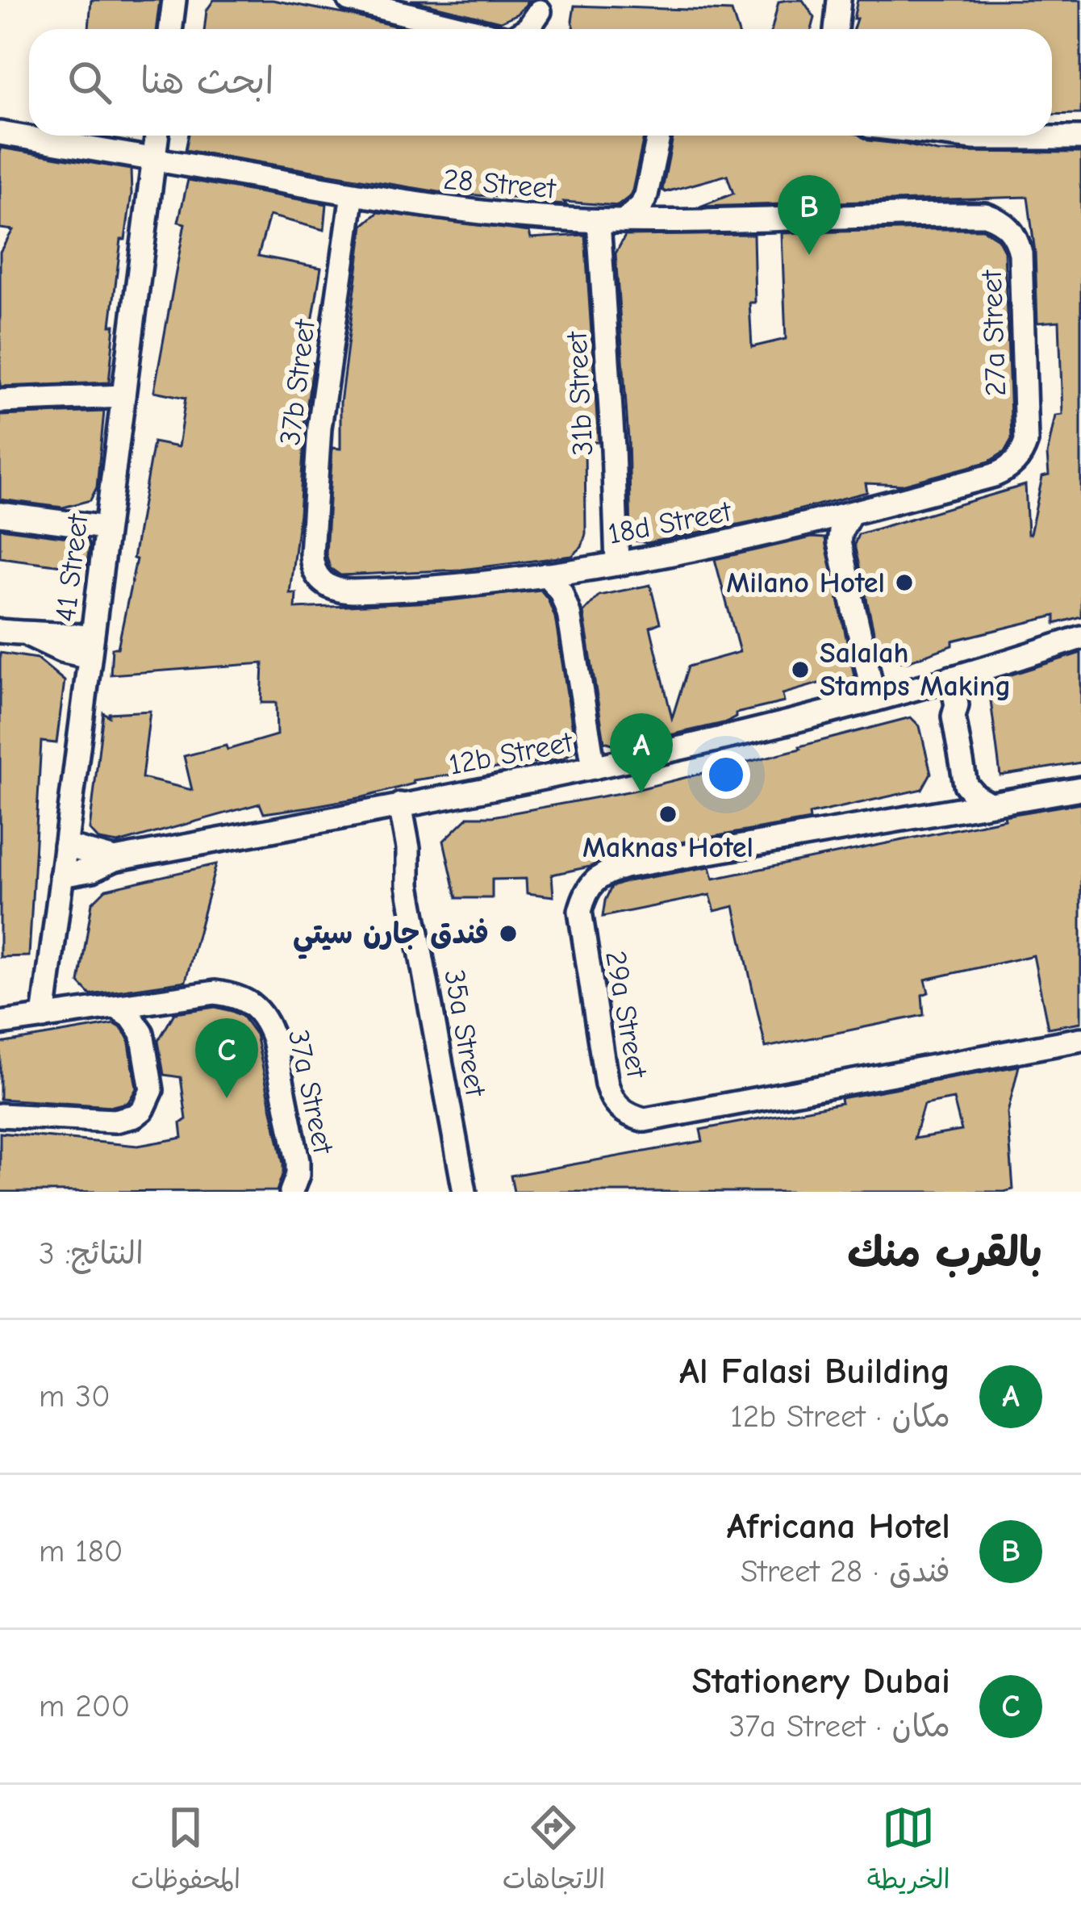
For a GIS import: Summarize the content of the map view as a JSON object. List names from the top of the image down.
{
  "streets": {
    "street": [
      "28 Street",
      "27a Street",
      "37b Street",
      "31b Street",
      "18d Street",
      "41 Street",
      "12b Street",
      "29a Street",
      "35a Street",
      "37a Street"
    ]
  },
  "crossings": [
    ["28 Street", "27a Street"],
    ["28 Street", "37b Street"],
    ["28 Street", "31b Street"],
    ["28 Street", "41 Street"],
    ["27a Street", "18d Street"],
    ["37b Street", "18d Street"],
    ["31b Street", "18d Street"],
    ["41 Street", "12b Street"],
    ["41 Street", "37a Street"],
    ["12b Street", "35a Street"]
  ],
  "places": [
    "Milano Hotel",
    "Salalah Stamps Making",
    "Maknas Hotel",
    "فندق جارن سيتي"
  ],
  "page": {
    "search": "ابحث هنا",
    "pins": ["B", "A", "C"],
    "heading": ["بالقرب منك", "النتائج: 3"],
    "list": [
      {
        "mark": "A",
        "name": "Al Falasi Building",
        "note": "مكان · 12b Street",
        "value": "30 m"
      },
      {
        "mark": "B",
        "name": "Africana Hotel",
        "note": "فندق · 28 Street",
        "value": "180 m"
      },
      {
        "mark": "C",
        "name": "Stationery Dubai",
        "note": "مكان · 37a Street",
        "value": "200 m"
      }
    ],
    "nav": ["الخريطة", "الاتجاهات", "المحفوظات"]
  }
}
